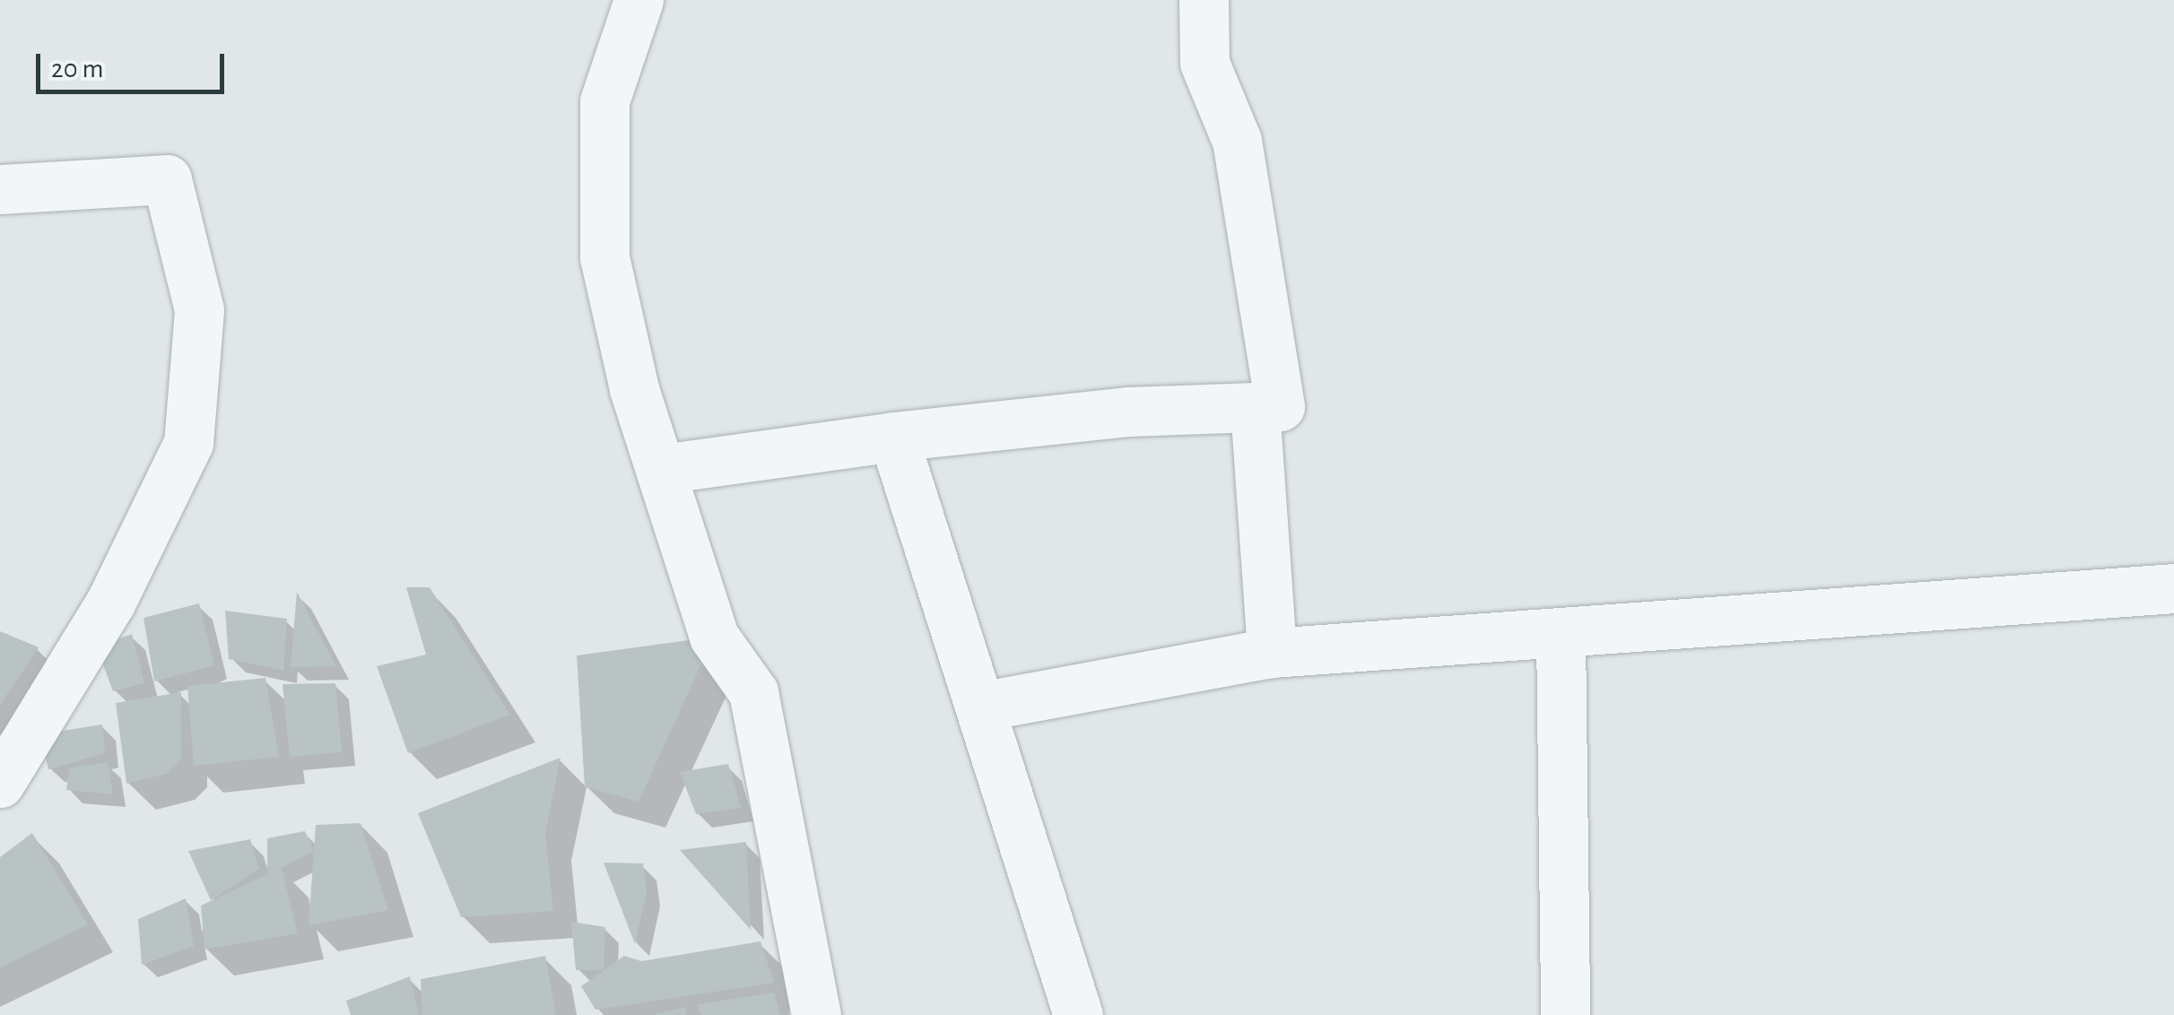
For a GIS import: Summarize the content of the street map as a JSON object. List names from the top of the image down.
{
  "scale_bar": "20 m"
}
